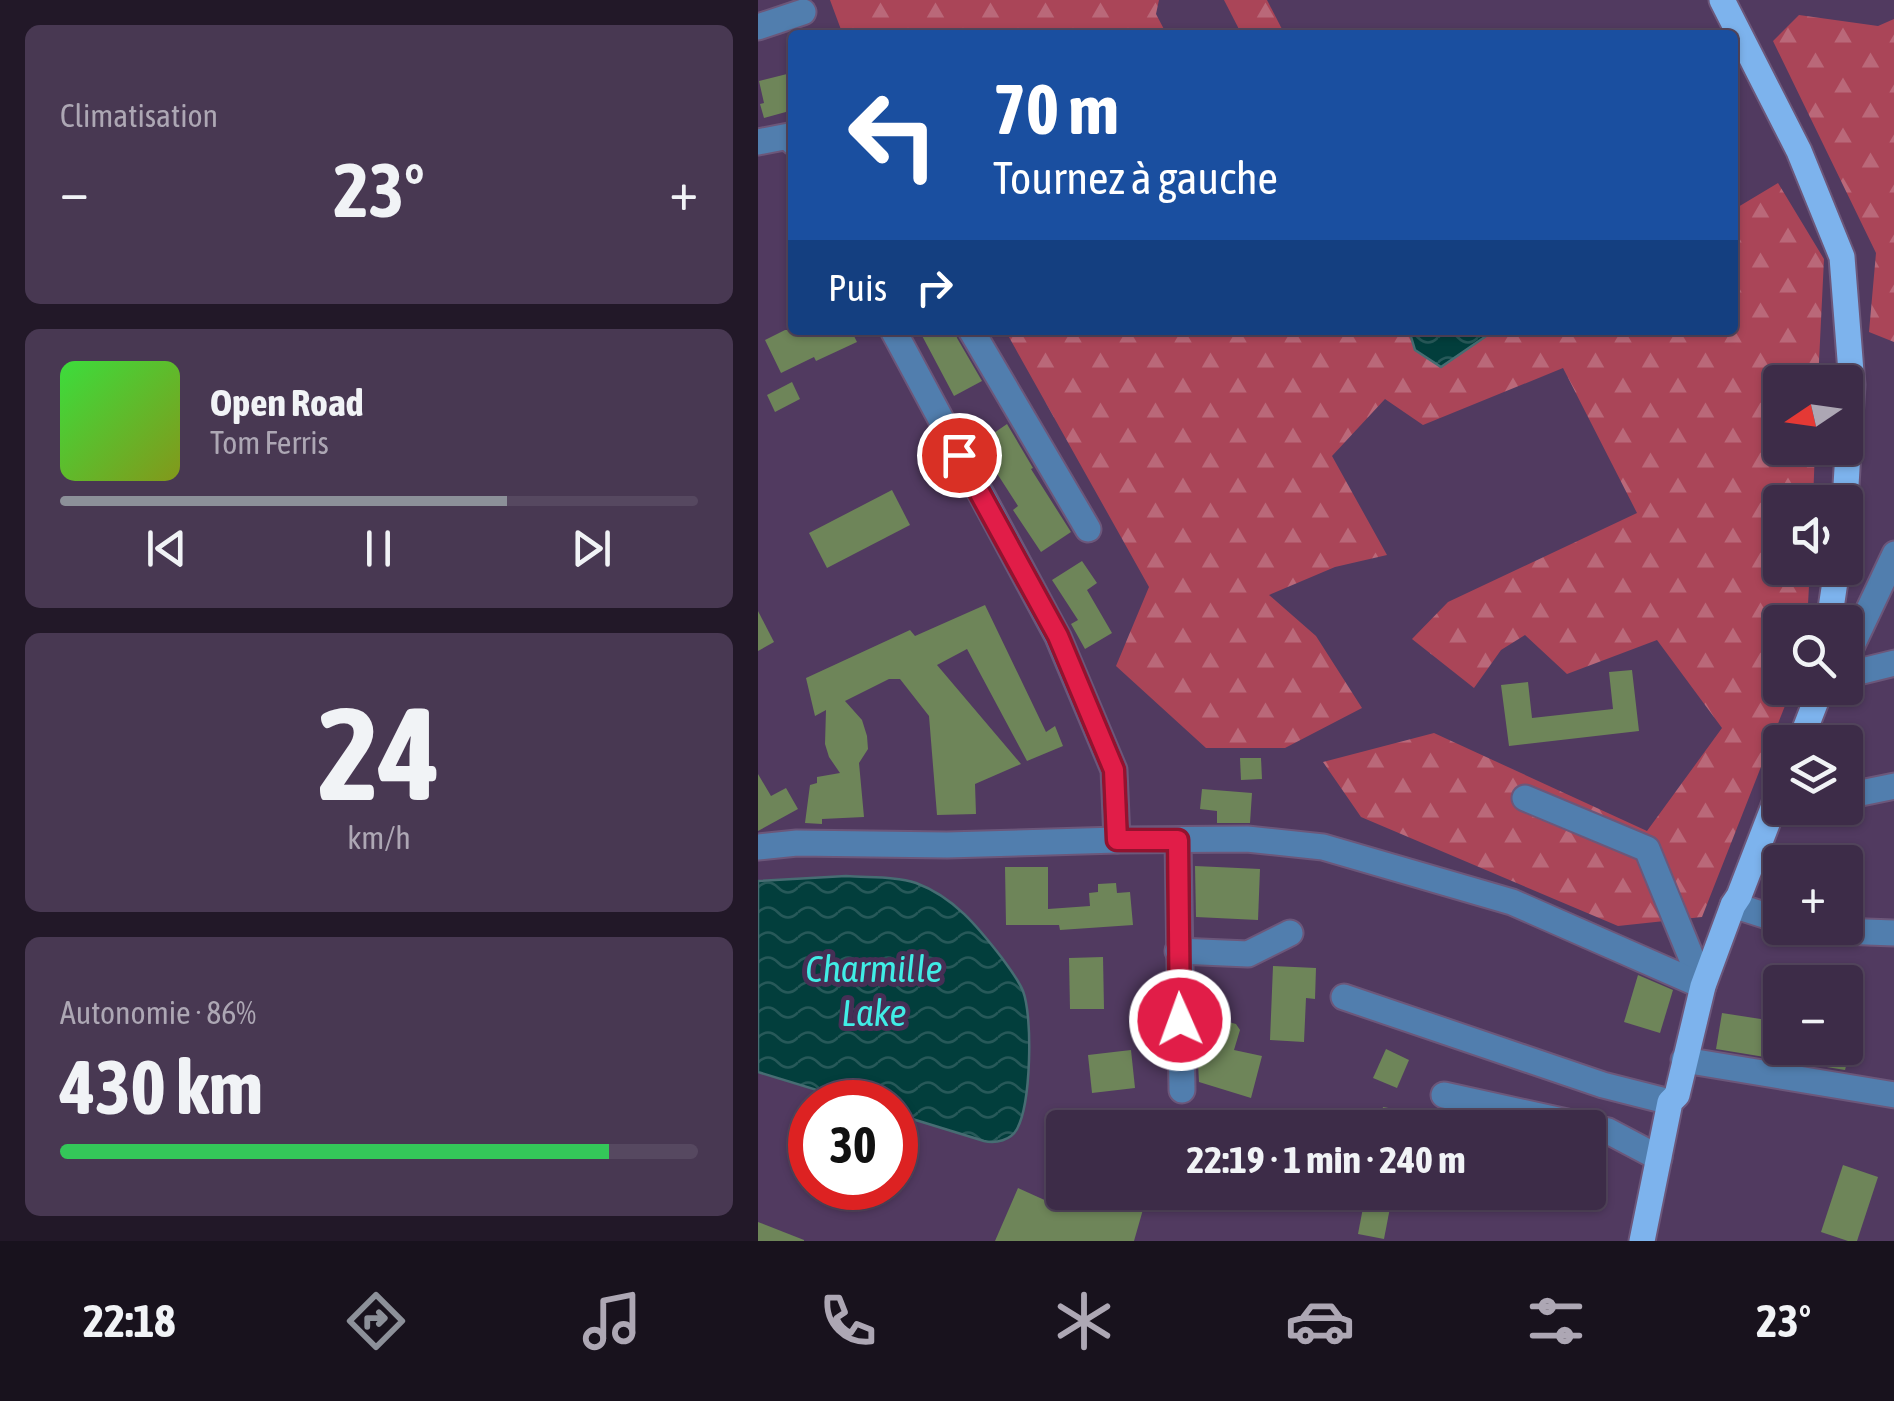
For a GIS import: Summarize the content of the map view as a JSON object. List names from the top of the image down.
{
  "water": ["Charmille Lake"],
  "north": "left",
  "page": {
    "tile": [
      "Climatisation",
      ["24", "km/h"],
      ["Autonomie · 86%", "430 km"]
    ],
    "turn": ["70 m", "Tournez à gauche"],
    "heat": ["−", "23°", "+"],
    "then": "Puis",
    "song": ["Open Road", "Tom Ferris"],
    "map_buttons": ["+", "−"],
    "limit": "30",
    "trip": "22:19 · 1 min · 240 m",
    "tabs": ["22:18", "23°"]
  }
}
